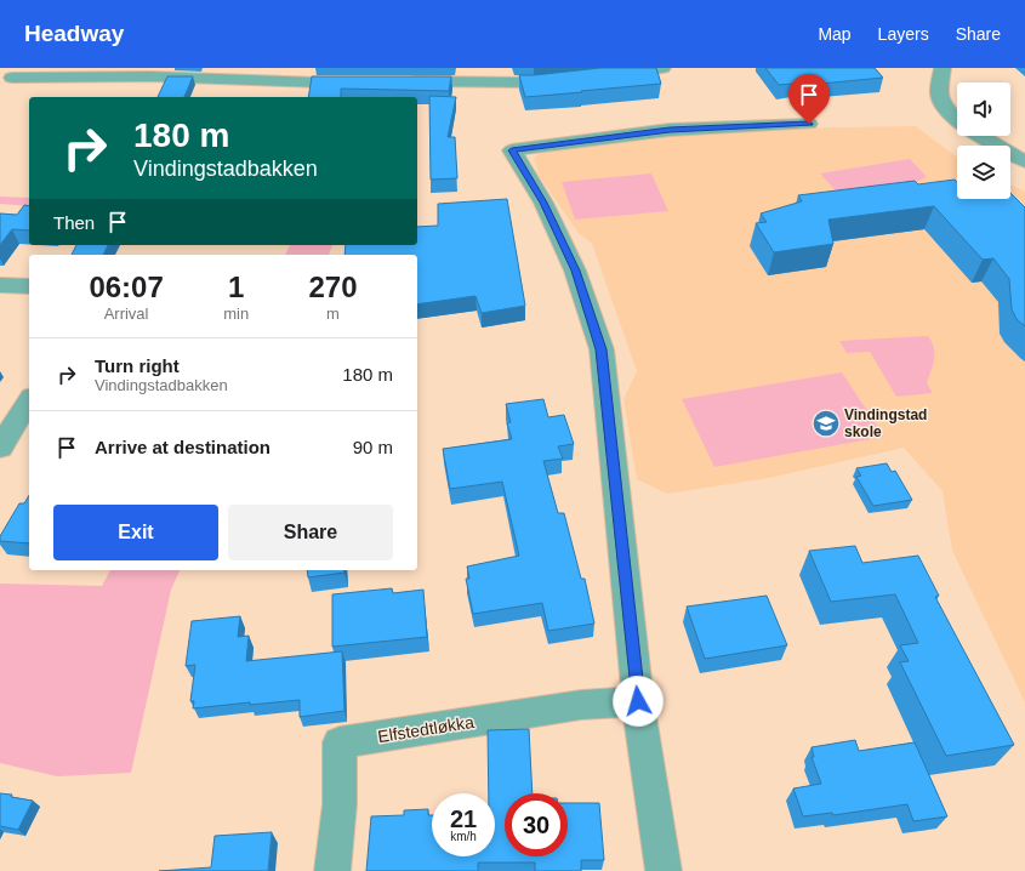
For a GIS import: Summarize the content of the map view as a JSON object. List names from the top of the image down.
{
  "streets": {
    "street": ["Elfstedtløkka"]
  },
  "places": {
    "school or university": ["Vindingstad skole"]
  },
  "page": {
    "header": "Headway",
    "nav": ["Map", "Layers", "Share"],
    "turn": ["180 m", "Vindingstadbakken"],
    "then": "Then",
    "eta": [
      "06:07",
      "Arrival",
      "1",
      "min",
      "270",
      "m"
    ],
    "list": [
      {
        "name": "Turn right",
        "note": "Vindingstadbakken",
        "value": "180 m"
      },
      {
        "name": "Arrive at destination",
        "value": "90 m"
      }
    ],
    "buttons": ["Exit", "Share"],
    "speed": "21 km/h",
    "limit": "30"
  }
}
